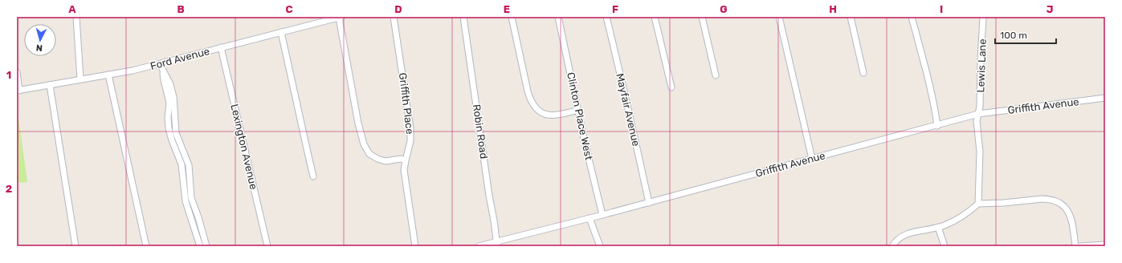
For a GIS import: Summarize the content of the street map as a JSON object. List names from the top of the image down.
{
  "streets": {
    "street": [
      "Ford Avenue",
      "Lewis Lane",
      "Griffith Place",
      "Griffith Avenue",
      "Mayfair Avenue",
      "Clinton Place West",
      "Robin Road",
      "Lexington Avenue"
    ]
  },
  "crossings": [
    ["Ford Avenue", "Lexington Avenue"],
    ["Lewis Lane", "Griffith Avenue"],
    ["Griffith Avenue", "Mayfair Avenue"],
    ["Griffith Avenue", "Clinton Place West"],
    ["Griffith Avenue", "Robin Road"]
  ],
  "scale_bar": "100 m",
  "north": "bottom",
  "grid": {
    "columns": [
      "A",
      "B",
      "C",
      "D",
      "E",
      "F",
      "G",
      "H",
      "I",
      "J"
    ],
    "rows": ["1", "2"]
  }
}
